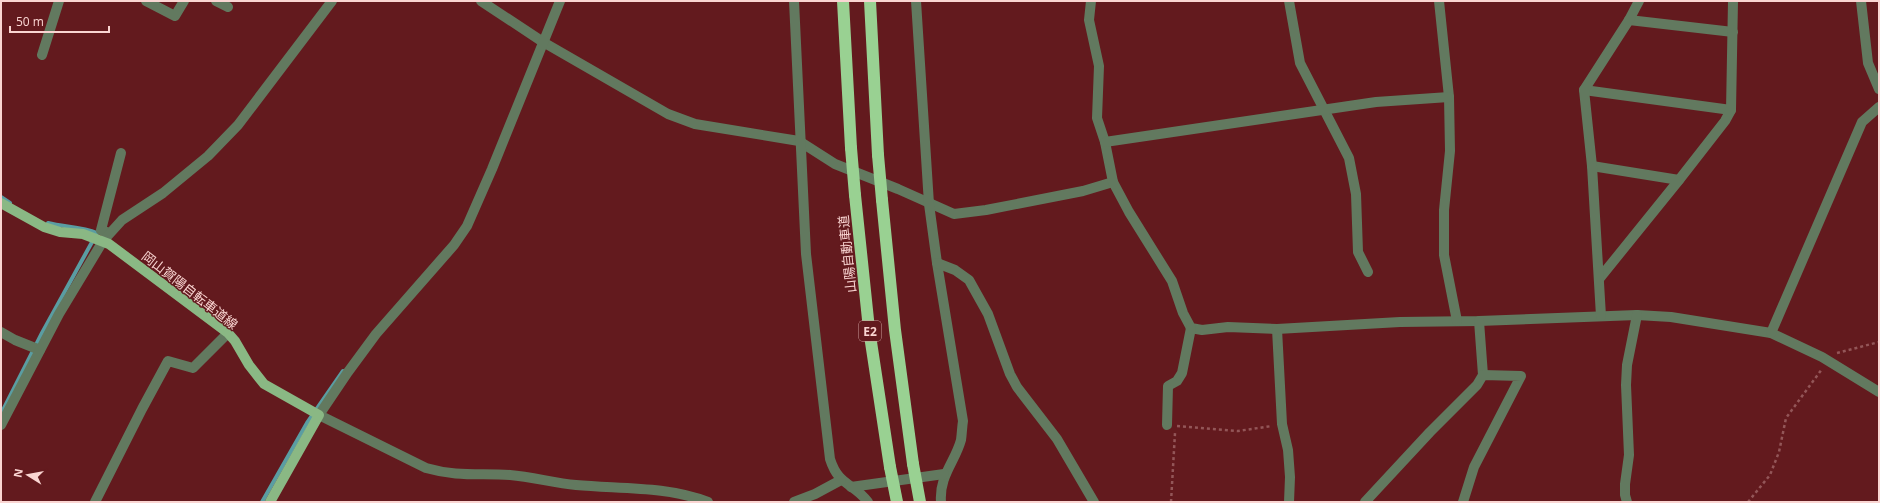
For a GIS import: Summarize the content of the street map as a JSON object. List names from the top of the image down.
{
  "streets": {
    "highway": ["山陽自動車道", "E2"],
    "main road": ["岡山賀陽自転車道線"]
  },
  "scale_bar": "50 m",
  "north": "left"
}
